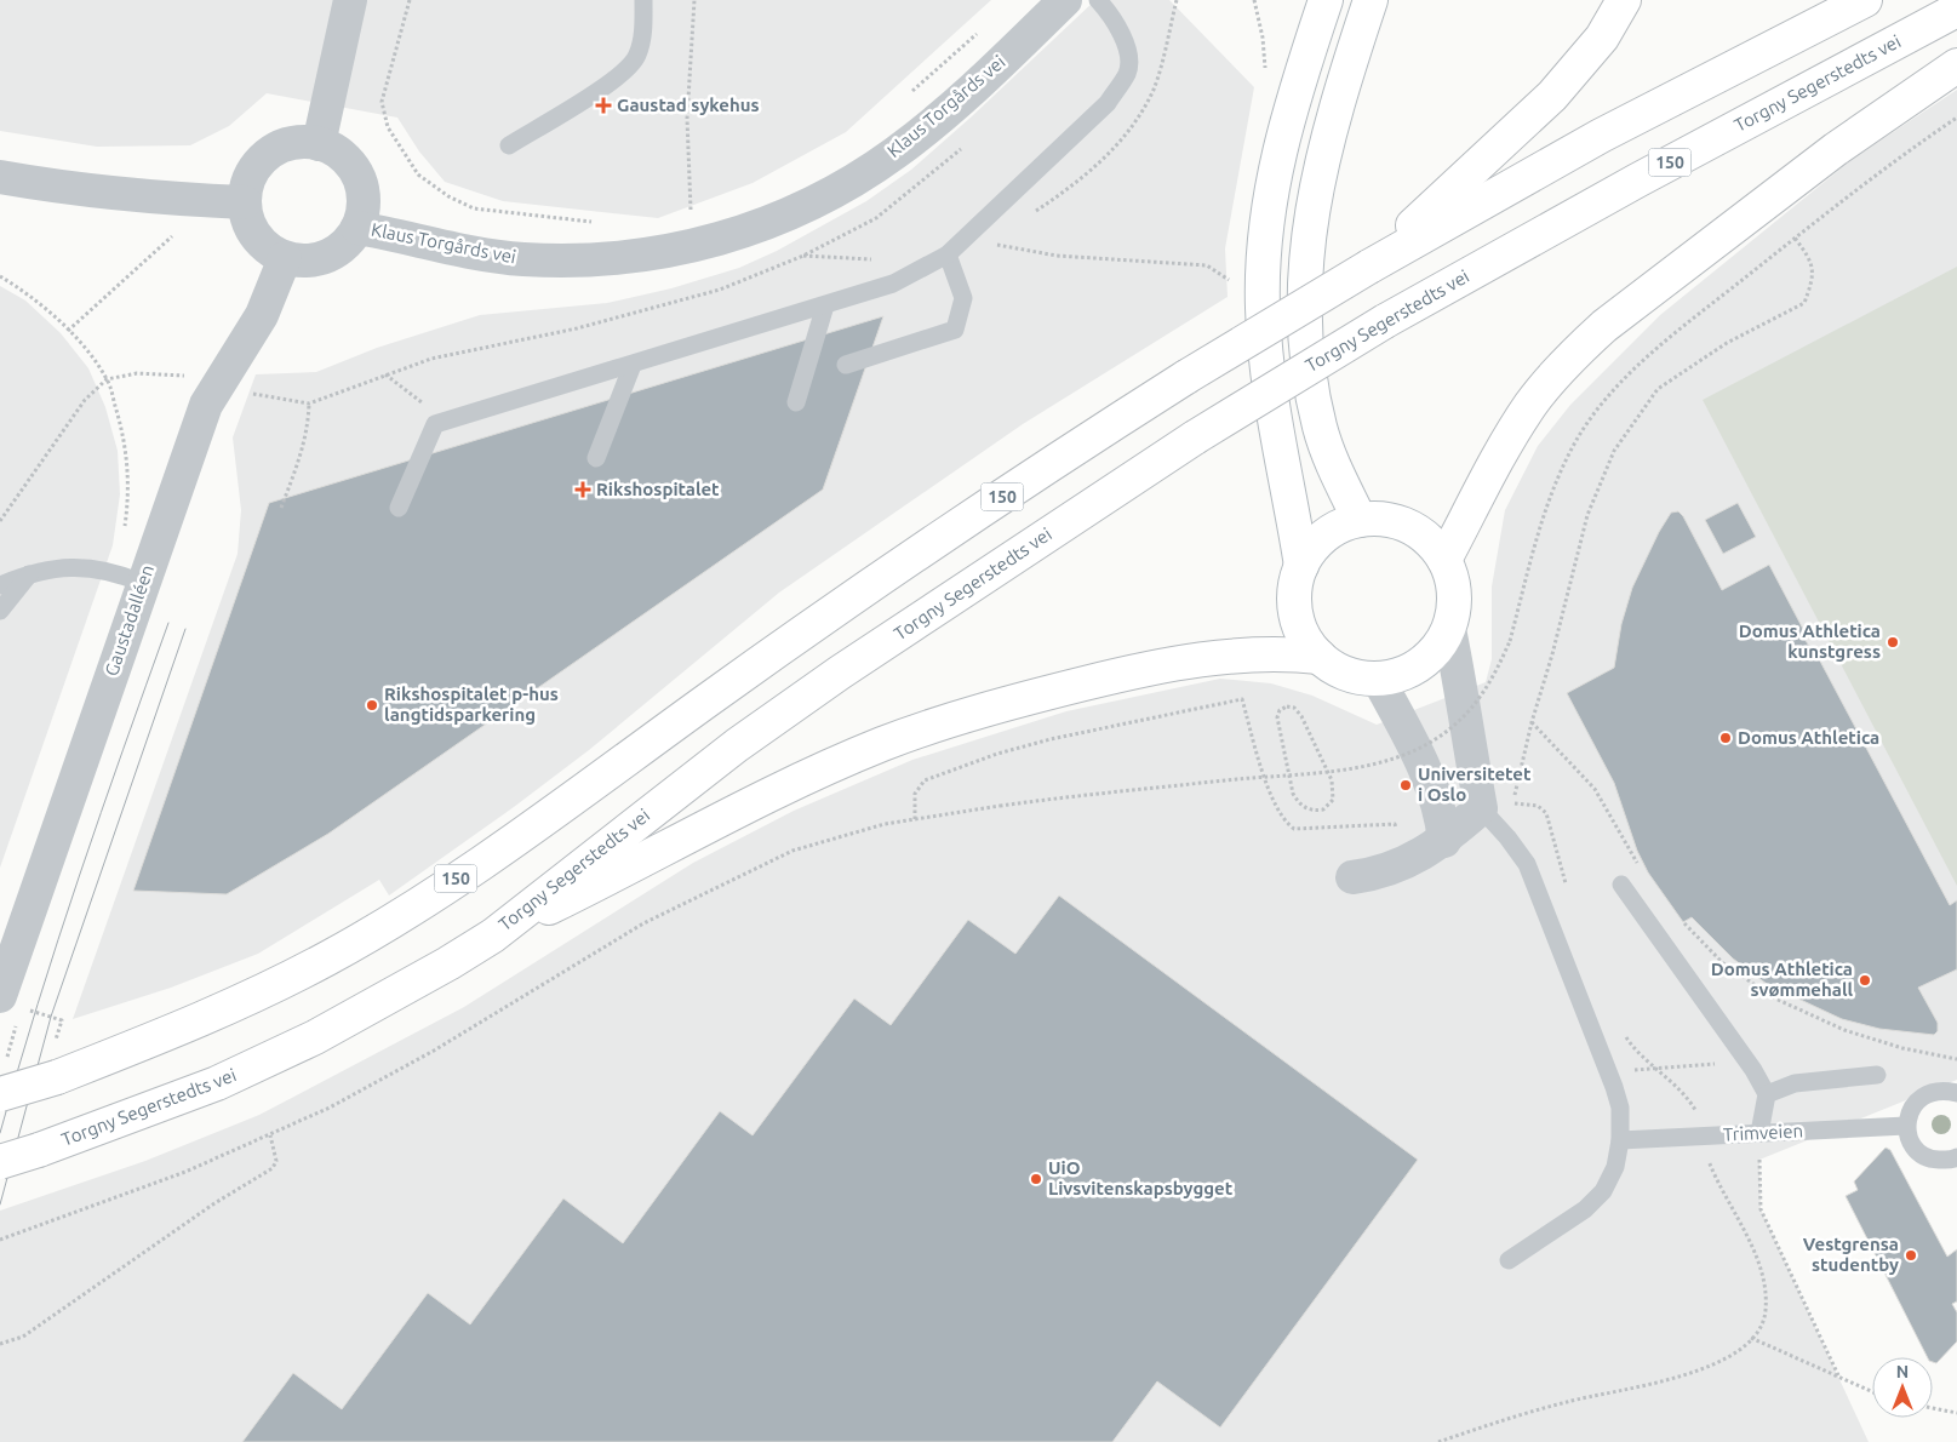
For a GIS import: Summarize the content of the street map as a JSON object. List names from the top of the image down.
{
  "streets": {
    "main road": ["Torgny Segerstedts vei", "150"],
    "street": ["Klaus Torgårds vei", "Gaustadalléen"],
    "lane": ["Trimveien"]
  },
  "crossings": [
    ["Klaus Torgårds vei", "Gaustadalléen"]
  ],
  "places": {
    "health": ["Gaustad sykehus", "Rikshospitalet"],
    "other": [
      "Domus Athletica kunstgress",
      "Rikshospitalet p-hus langtidsparkering",
      "Domus Athletica",
      "Universitetet i Oslo",
      "Domus Athletica svømmehall",
      "UiO Livsvitenskapsbygget",
      "Vestgrensa studentby"
    ]
  },
  "north": "top"
}
